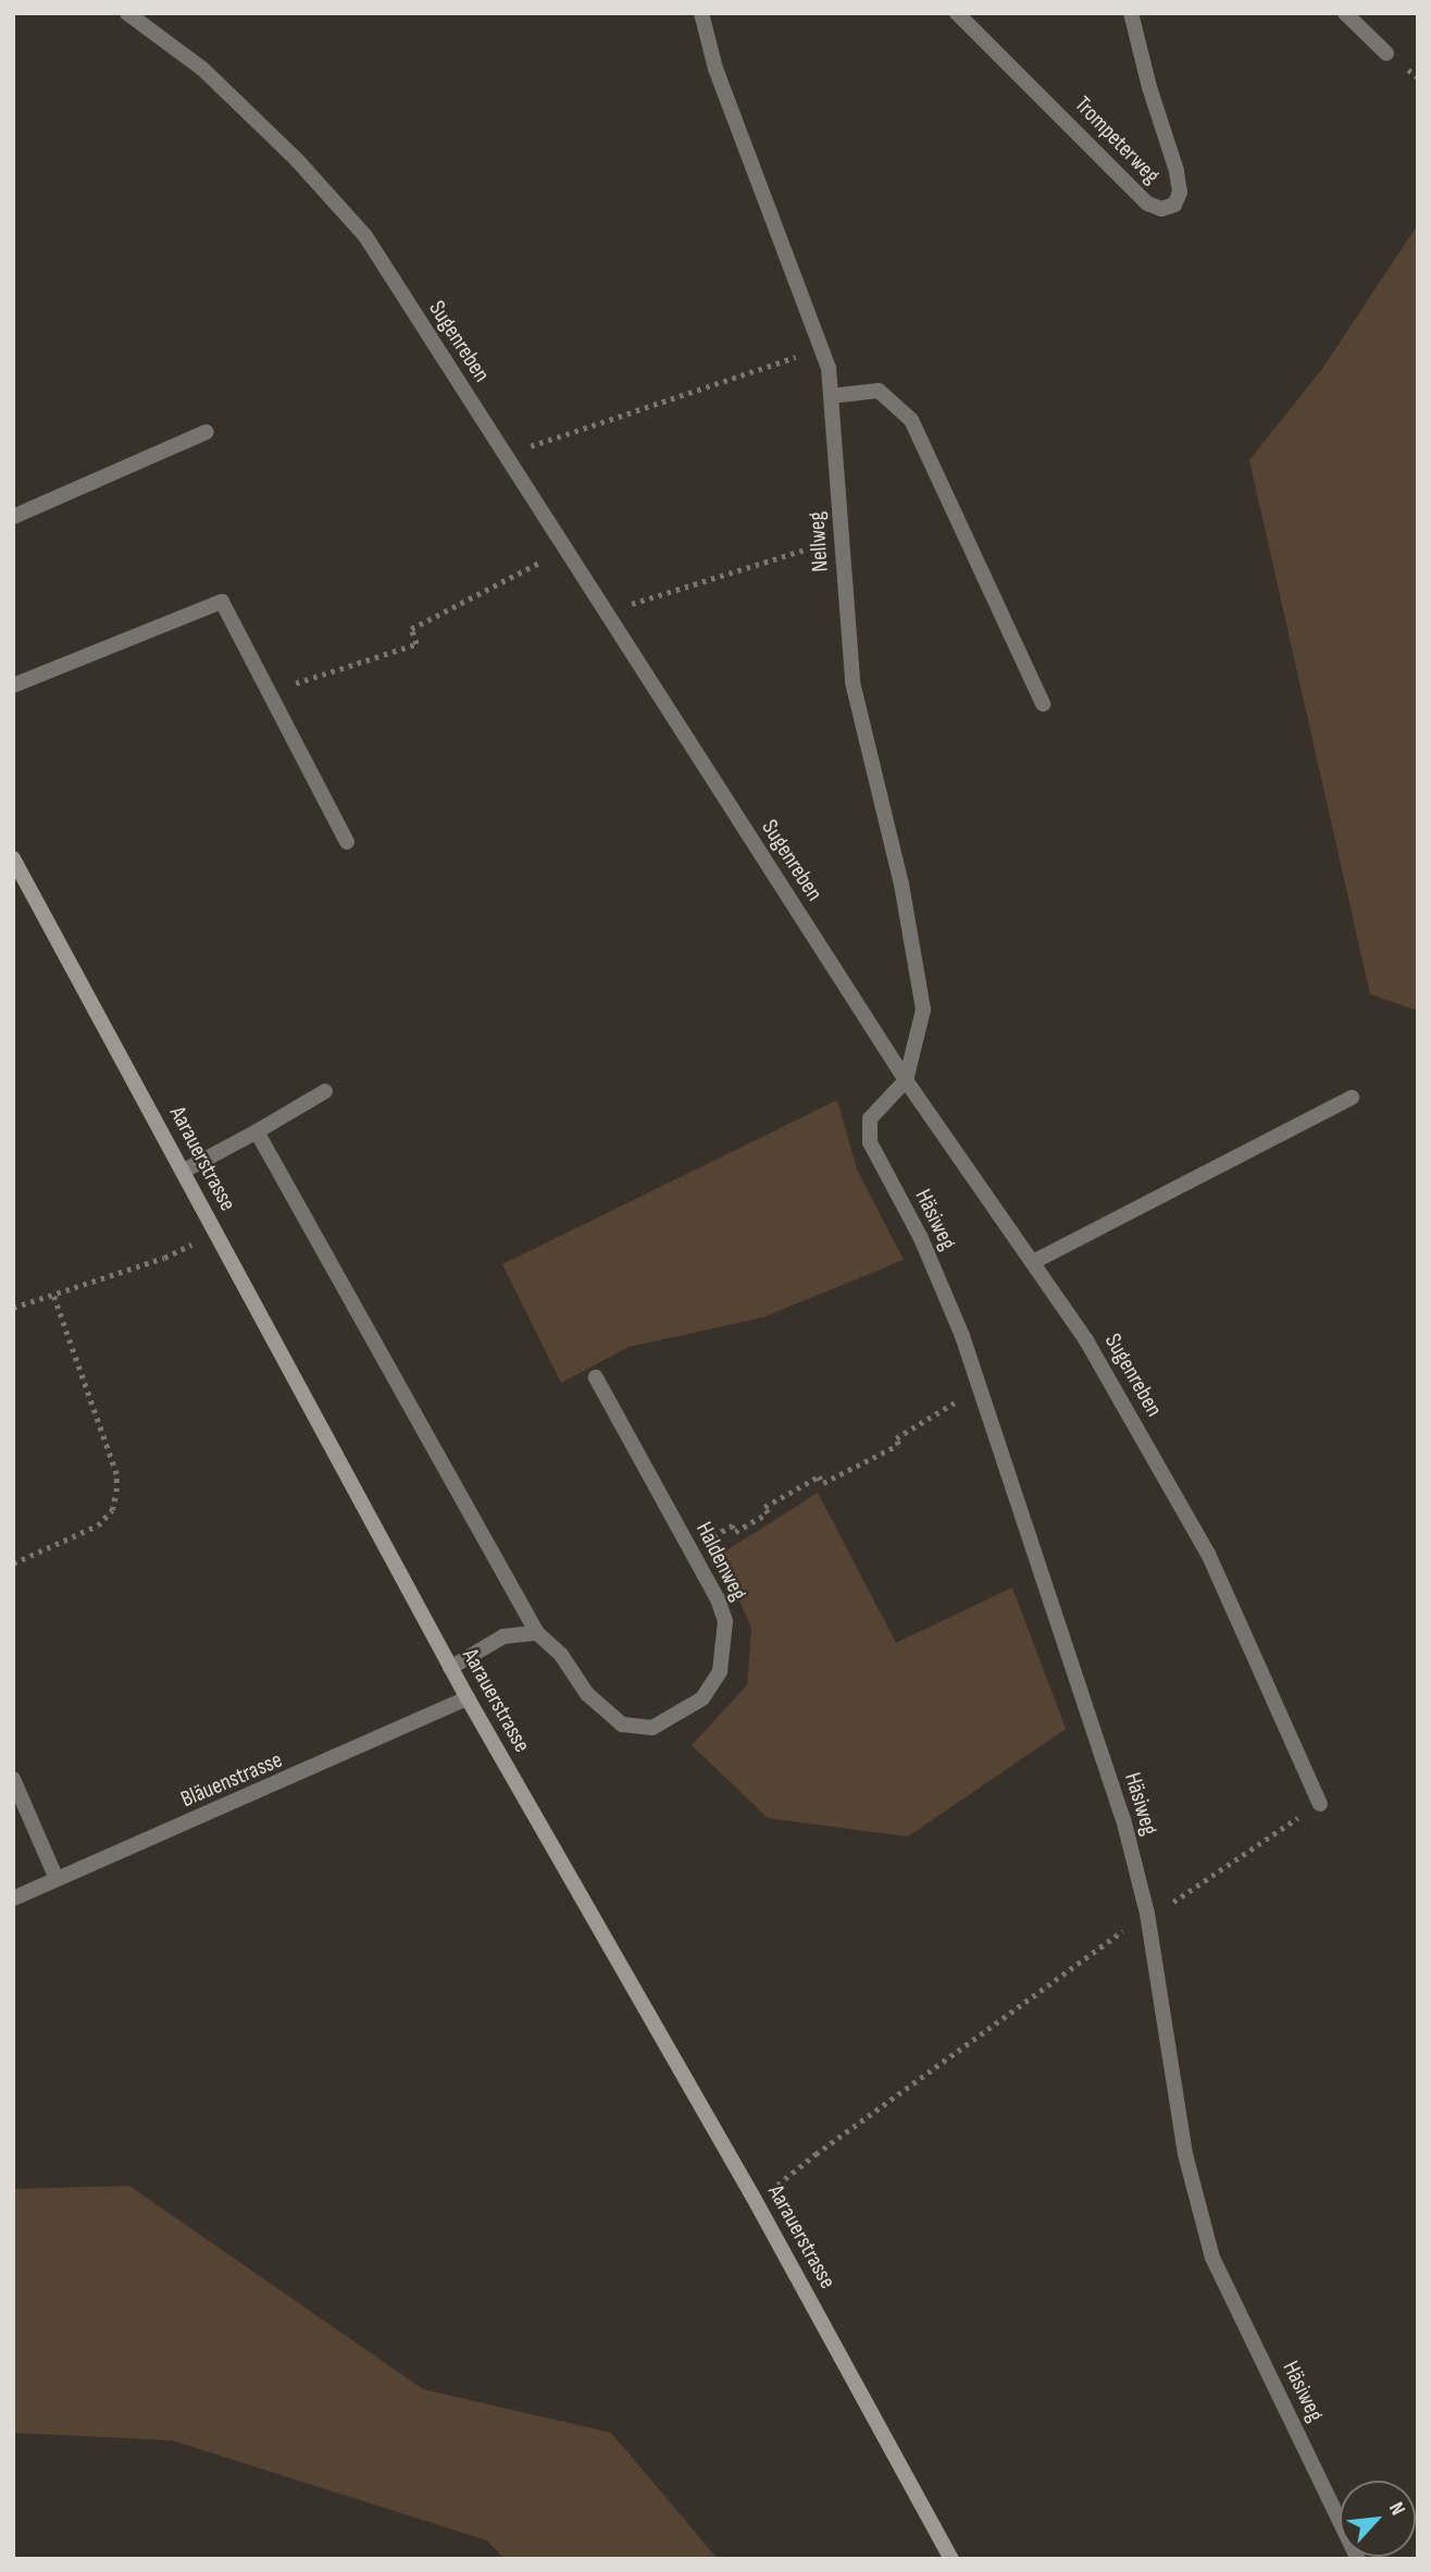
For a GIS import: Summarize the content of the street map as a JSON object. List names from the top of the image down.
{
  "streets": {
    "main road": ["Aarauerstrasse"],
    "street": [
      "Trompeterweg",
      "Sugenreben",
      "Nellweg",
      "Häsiweg",
      "Haldenweg",
      "Bläuenstrasse"
    ]
  },
  "crossings": [
    ["Sugenreben", "Nellweg"],
    ["Sugenreben", "Häsiweg"],
    ["Nellweg", "Häsiweg"],
    ["Aarauerstrasse", "Bläuenstrasse"]
  ],
  "north": "top right"
}
